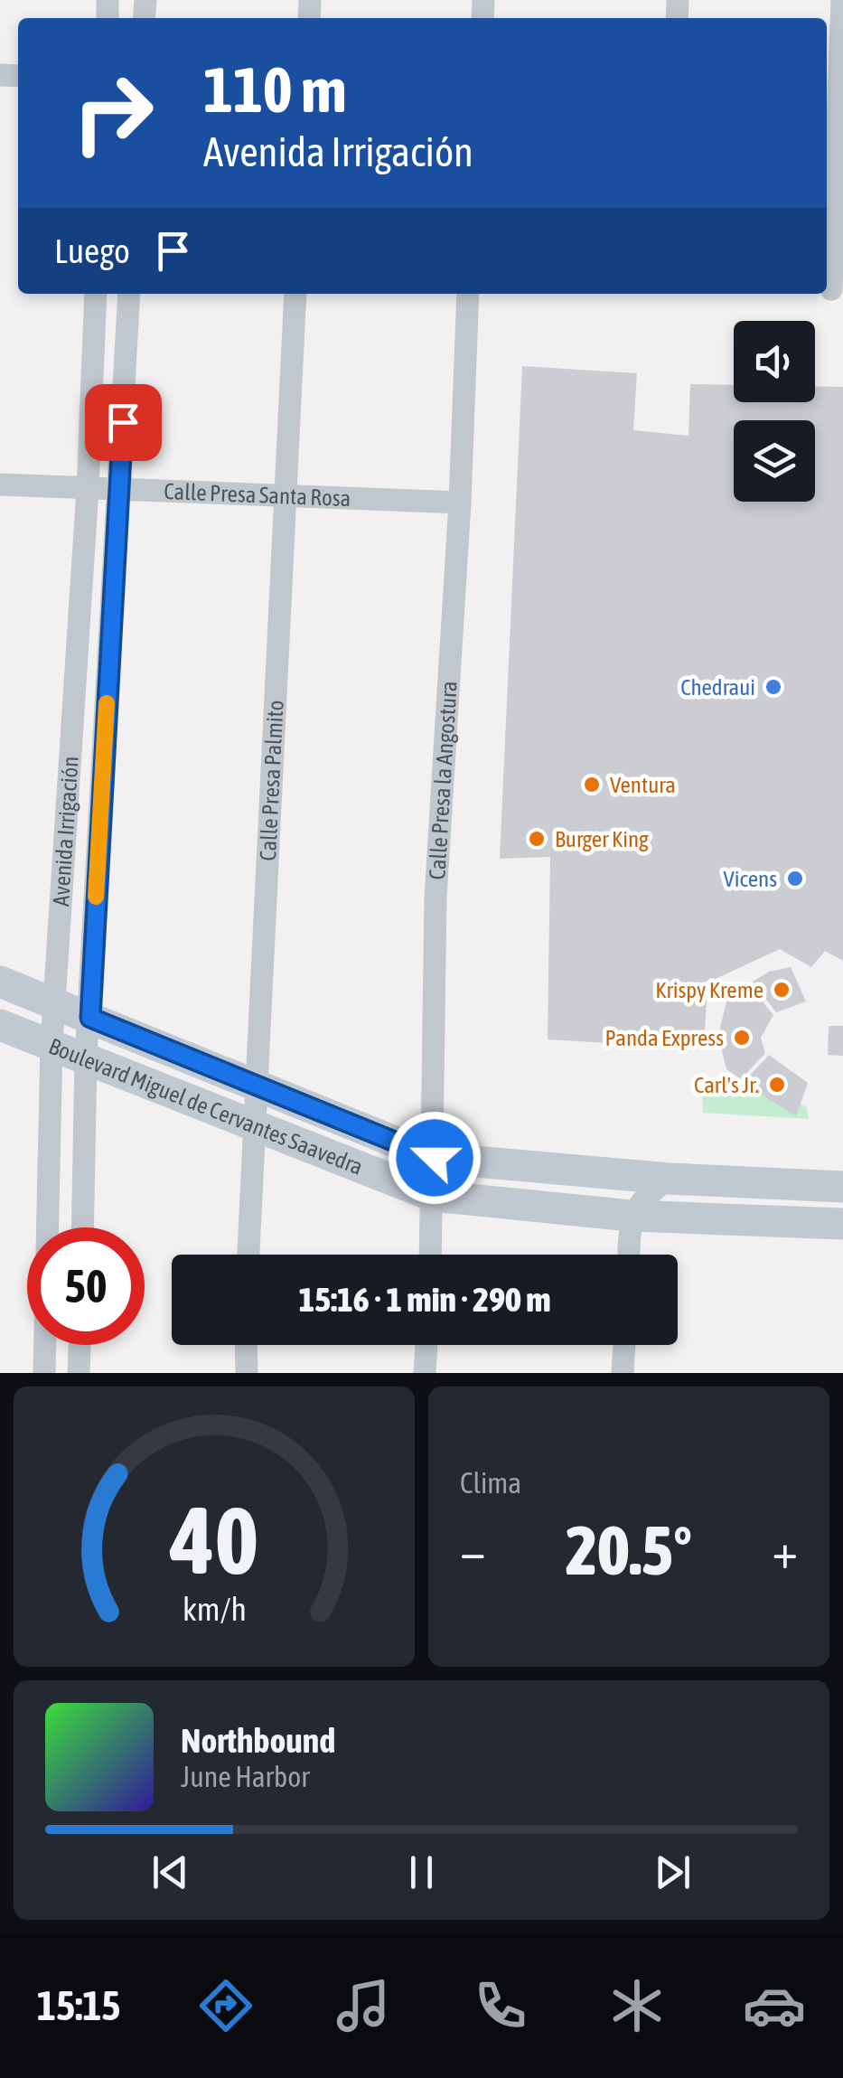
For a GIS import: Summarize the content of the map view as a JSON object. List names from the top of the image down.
{
  "streets": {
    "main road": ["Boulevard Miguel de Cervantes Saavedra"],
    "street": [
      "Calle Presa Santa Rosa",
      "Calle Presa la Angostura",
      "Calle Presa Palmito",
      "Avenida Irrigación"
    ]
  },
  "crossings": [
    ["Calle Presa Santa Rosa", "Calle Presa la Angostura"],
    ["Calle Presa Santa Rosa", "Calle Presa Palmito"],
    ["Calle Presa Santa Rosa", "Avenida Irrigación"],
    ["Calle Presa la Angostura", "Boulevard Miguel de Cervantes Saavedra"],
    ["Calle Presa Palmito", "Boulevard Miguel de Cervantes Saavedra"],
    ["Avenida Irrigación", "Boulevard Miguel de Cervantes Saavedra"]
  ],
  "places": [
    "Chedraui",
    "Ventura",
    "Burger King",
    "Vicens",
    "Krispy Kreme",
    "Panda Express",
    "Carl's Jr."
  ],
  "page": {
    "turn": ["110 m", "Avenida Irrigación"],
    "then": "Luego",
    "limit": "50",
    "trip": "15:16 · 1 min · 290 m",
    "tile": "Clima",
    "heat": ["−", "20.5°", "+"],
    "song": ["Northbound", "June Harbor"],
    "tabs": "15:15",
    "gauge": ["40", "km/h"]
  }
}
